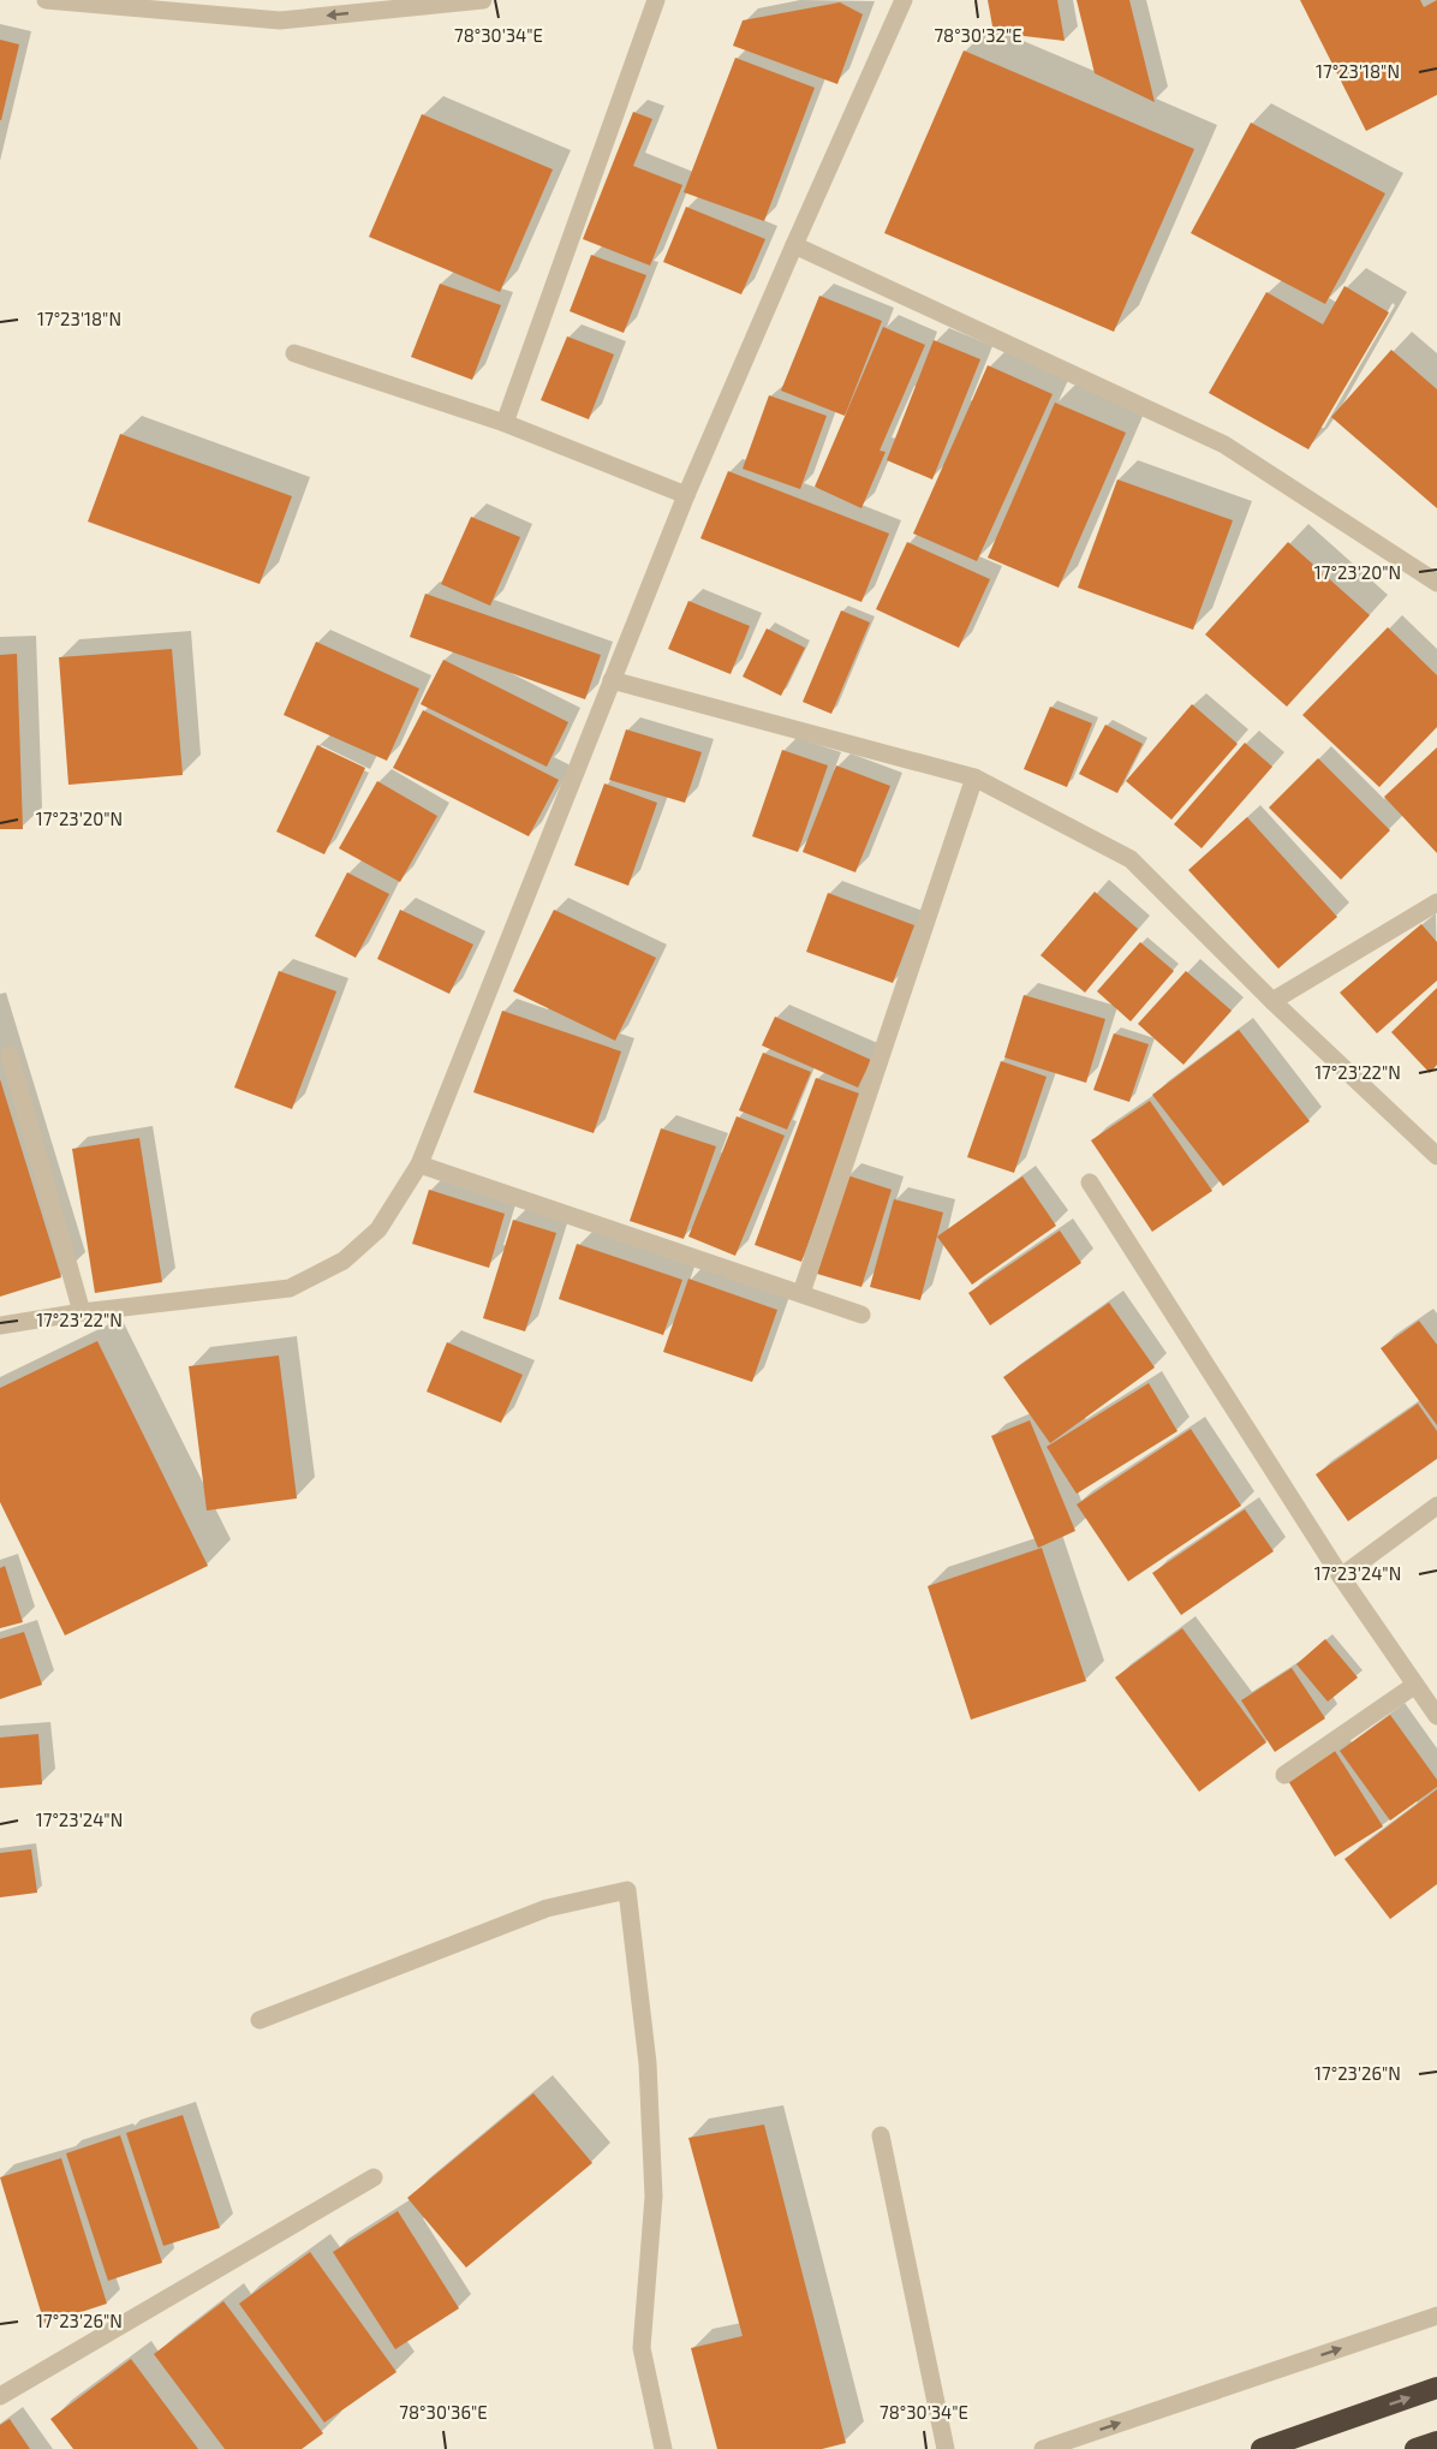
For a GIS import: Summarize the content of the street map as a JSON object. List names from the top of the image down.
{
  "coordinates": [
    "78°30'34\"E",
    "78°30'32\"E",
    "17°23'18\"N",
    "17°23'20\"N",
    "17°23'22\"N",
    "17°23'24\"N",
    "17°23'26\"N",
    "78°30'36\"E"
  ]
}
